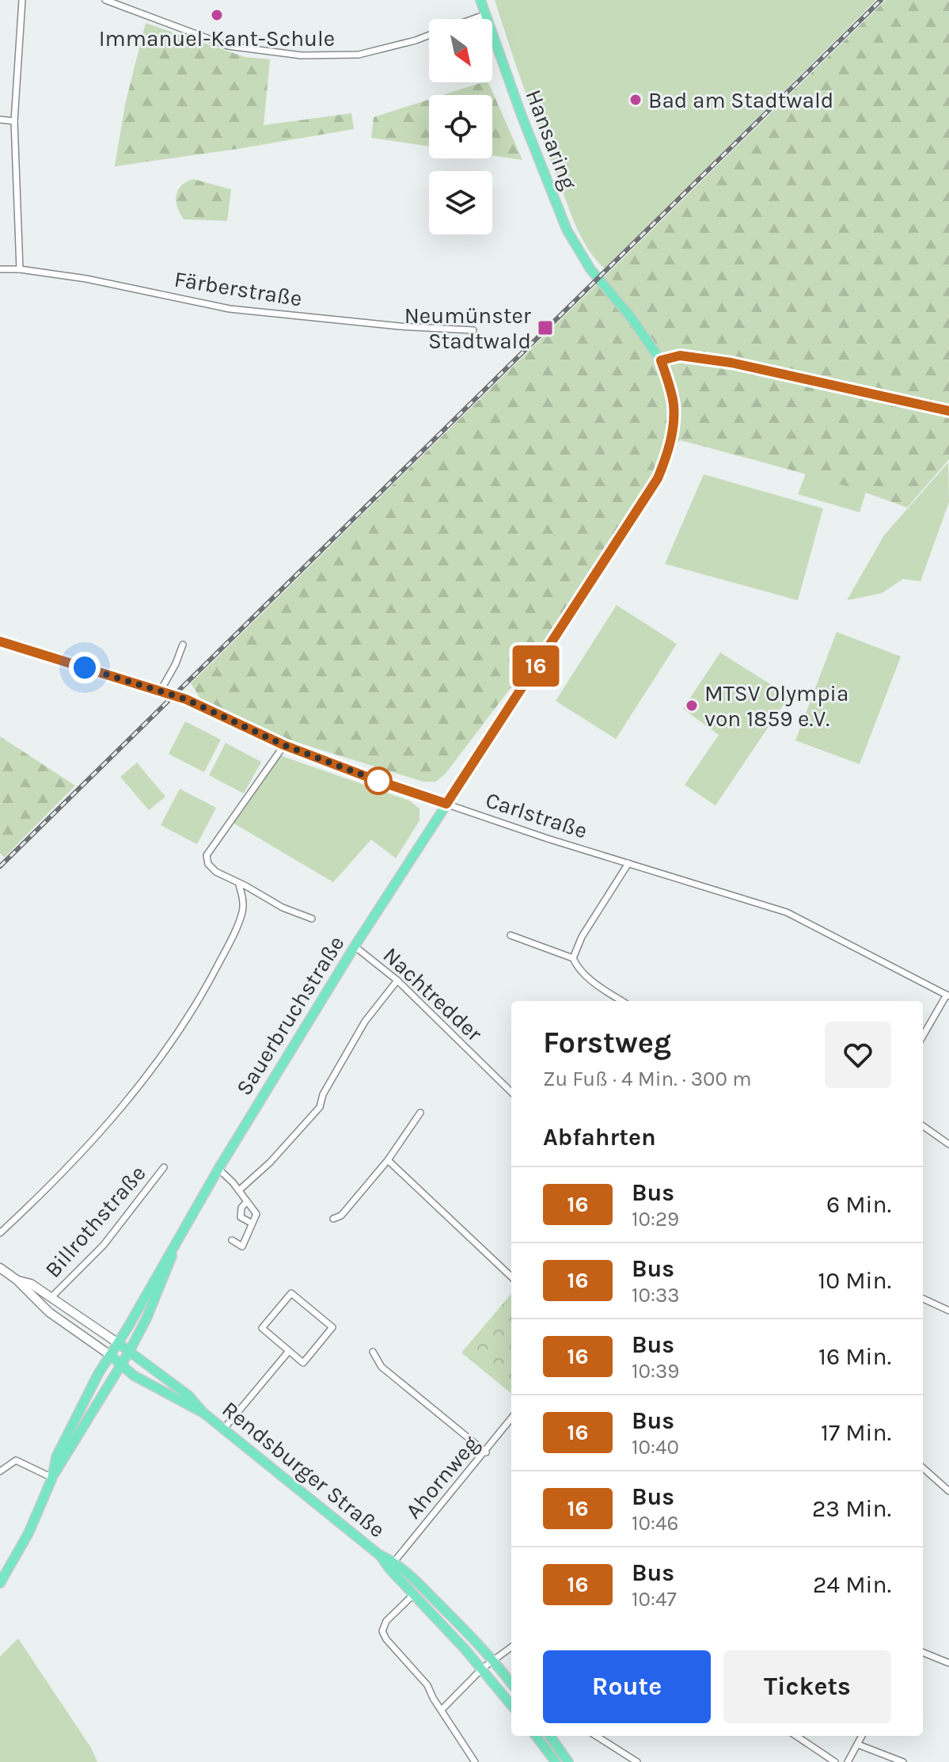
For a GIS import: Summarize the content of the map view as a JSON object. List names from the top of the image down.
{
  "streets": {
    "main road": ["Hansaring", "Sauerbruchstraße", "Rendsburger Straße"],
    "street": [
      "Färberstraße",
      "Carlstraße",
      "Nachtredder",
      "Billrothstraße",
      "Ahornweg"
    ]
  },
  "crossings": [
    ["Hansaring", "Sauerbruchstraße"],
    ["Carlstraße", "Sauerbruchstraße"],
    ["Nachtredder", "Sauerbruchstraße"],
    ["Sauerbruchstraße", "Rendsburger Straße"],
    ["Billrothstraße", "Rendsburger Straße"],
    ["Rendsburger Straße", "Ahornweg"]
  ],
  "places": {
    "other": ["Immanuel-Kant-Schule", "Bad am Stadtwald", "MTSV Olympia von 1859 e.V."],
    "transit": ["Neumünster Stadtwald"]
  },
  "lines": ["bus line 16"],
  "north": "bottom right",
  "page": {
    "on_map": "16",
    "heading": [
      ["Forstweg", "Zu Fuß · 4 Min. · 300 m"],
      "Abfahrten"
    ],
    "list": [
      {
        "mark": "16",
        "name": "Bus",
        "note": "10:29",
        "value": "6 Min."
      },
      {
        "mark": "16",
        "name": "Bus",
        "note": "10:33",
        "value": "10 Min."
      },
      {
        "mark": "16",
        "name": "Bus",
        "note": "10:39",
        "value": "16 Min."
      },
      {
        "mark": "16",
        "name": "Bus",
        "note": "10:40",
        "value": "17 Min."
      },
      {
        "mark": "16",
        "name": "Bus",
        "note": "10:46",
        "value": "23 Min."
      },
      {
        "mark": "16",
        "name": "Bus",
        "note": "10:47",
        "value": "24 Min."
      }
    ],
    "buttons": ["Route", "Tickets"]
  }
}
